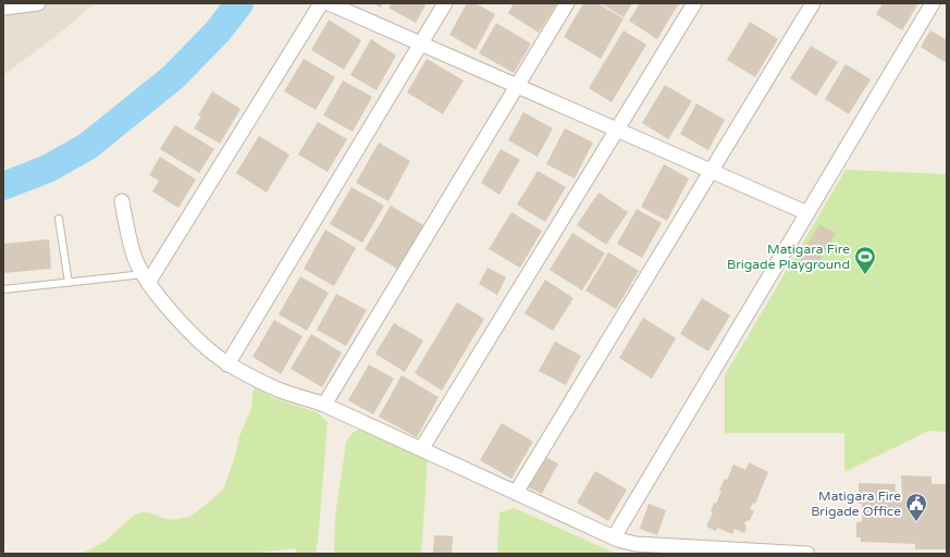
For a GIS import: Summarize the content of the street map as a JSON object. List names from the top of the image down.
{
  "places": {
    "sports": ["Matigara Fire Brigade Playground"],
    "public building": ["Matigara Fire Brigade Office"]
  }
}
